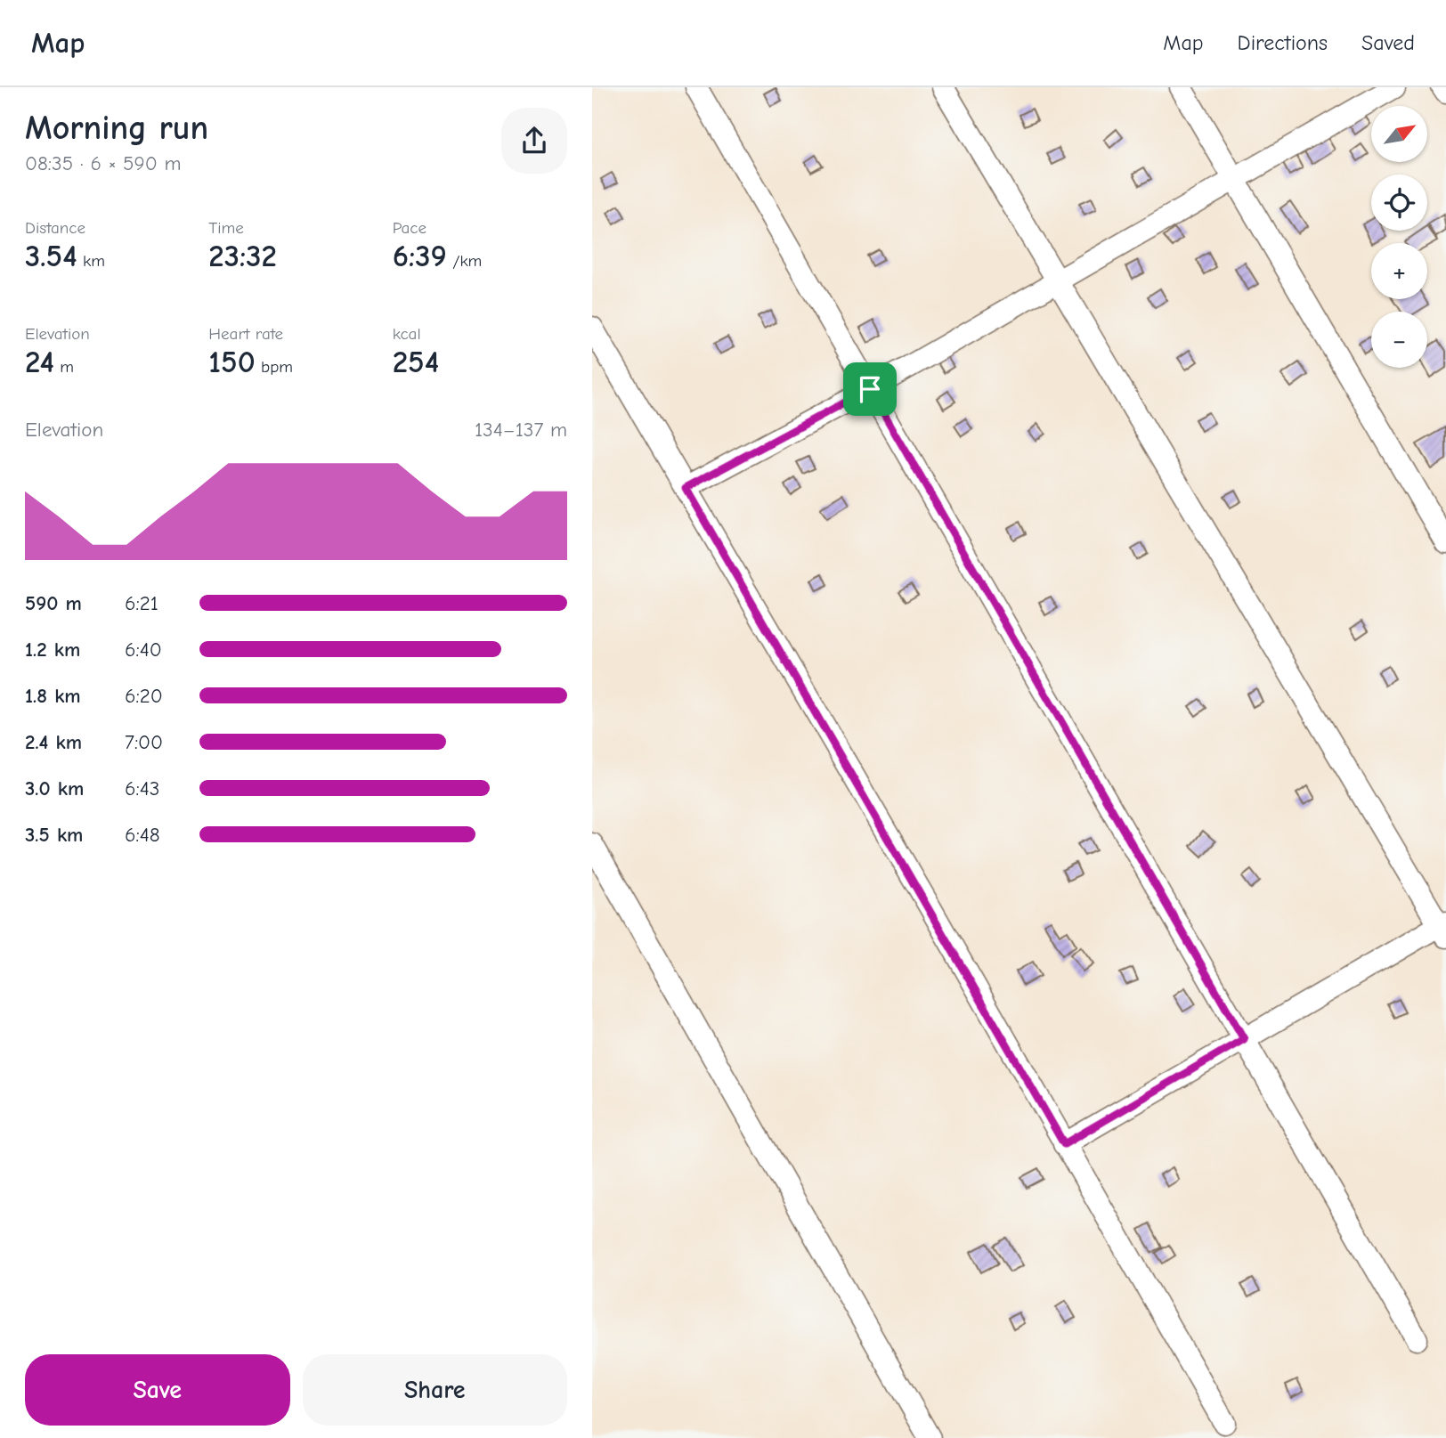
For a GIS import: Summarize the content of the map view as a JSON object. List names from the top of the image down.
{
  "north": "top right",
  "page": {
    "header": "Map",
    "nav": ["Map", "Directions", "Saved"],
    "heading": ["Morning run", "08:35 · 6 × 590 m"],
    "map_buttons": ["+", "−"],
    "stats": [
      ["Distance", "3.54 km"],
      ["Time", "23:32"],
      ["Pace", "6:39 /km"],
      ["Elevation", "24 m"],
      ["Heart rate", "150 bpm"],
      ["kcal", "254"]
    ],
    "chart": ["Elevation", "134–137 m"],
    "list": [
      {
        "name": "590 m",
        "note": "6:21"
      },
      {
        "name": "1.2 km",
        "note": "6:40"
      },
      {
        "name": "1.8 km",
        "note": "6:20"
      },
      {
        "name": "2.4 km",
        "note": "7:00"
      },
      {
        "name": "3.0 km",
        "note": "6:43"
      },
      {
        "name": "3.5 km",
        "note": "6:48"
      }
    ],
    "buttons": ["Save", "Share"]
  }
}
